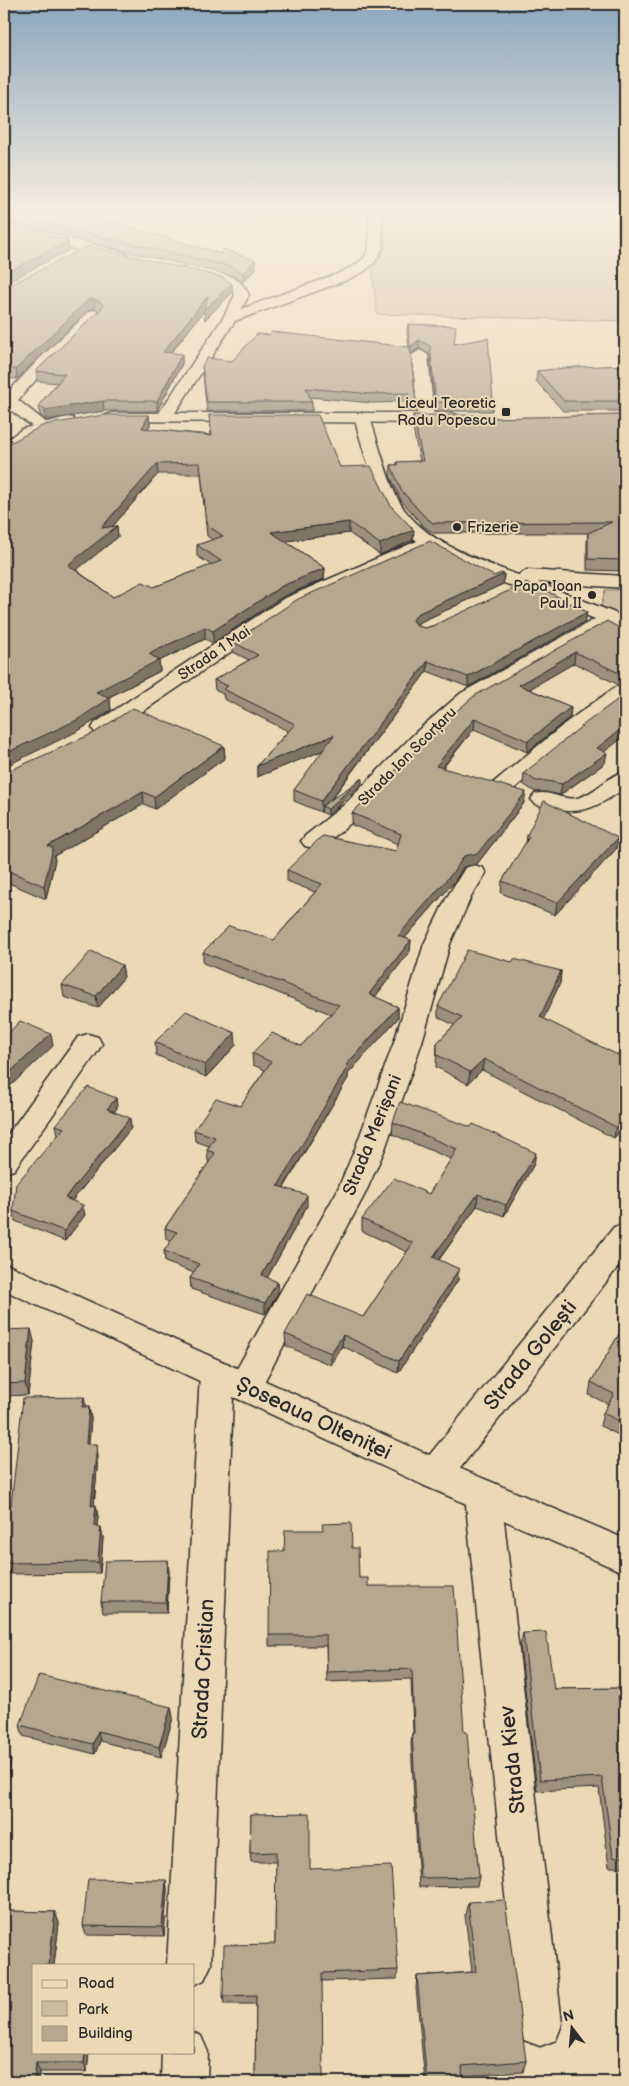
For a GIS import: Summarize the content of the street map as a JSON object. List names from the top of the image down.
{
  "streets": {
    "street": [
      "Strada 1 Mai",
      "Strada Ion Scorțaru",
      "Strada Merișani",
      "Strada Golești",
      "Șoseaua Olteniței",
      "Strada Cristian",
      "Strada Kiev"
    ]
  },
  "crossings": [
    ["Strada 1 Mai", "Strada Ion Scorțaru"],
    ["Strada Merișani", "Șoseaua Olteniței"],
    ["Strada Merișani", "Strada Cristian"],
    ["Strada Golești", "Șoseaua Olteniței"],
    ["Șoseaua Olteniței", "Strada Cristian"],
    ["Șoseaua Olteniței", "Strada Kiev"]
  ],
  "places": {
    "transit": ["Liceul Teoretic Radu Popescu"],
    "other": ["Frizerie", "Papa Ioan Paul II"]
  },
  "legend": ["Road", "Park", "Building"],
  "north": "top"
}
